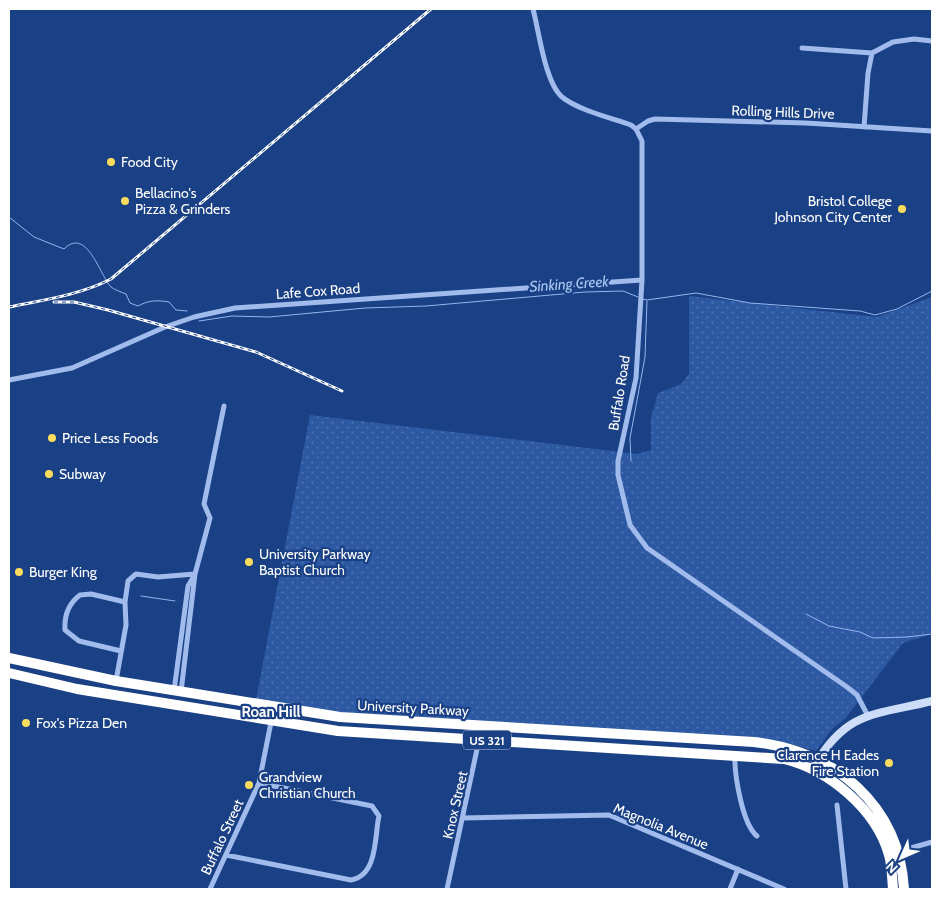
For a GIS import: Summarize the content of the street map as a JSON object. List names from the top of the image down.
{
  "streets": {
    "highway": ["University Parkway", "US 321"],
    "street": [
      "Rolling Hills Drive",
      "Lafe Cox Road",
      "Buffalo Road",
      "Knox Street",
      "Magnolia Avenue",
      "Buffalo Street"
    ]
  },
  "crossings": [
    ["Rolling Hills Drive", "Buffalo Road"],
    ["Lafe Cox Road", "Buffalo Road"],
    ["University Parkway", "Knox Street"],
    ["University Parkway", "Buffalo Street"],
    ["Knox Street", "Magnolia Avenue"]
  ],
  "districts": ["Roan Hill"],
  "water": ["Sinking Creek"],
  "places": [
    "Food City",
    "Bellacino's Pizza & Grinders",
    "Bristol College Johnson City Center",
    "Price Less Foods",
    "Subway",
    "University Parkway Baptist Church",
    "Burger King",
    "Fox's Pizza Den",
    "Clarence H Eades Fire Station",
    "Grandview Christian Church"
  ],
  "north": "bottom left"
}
